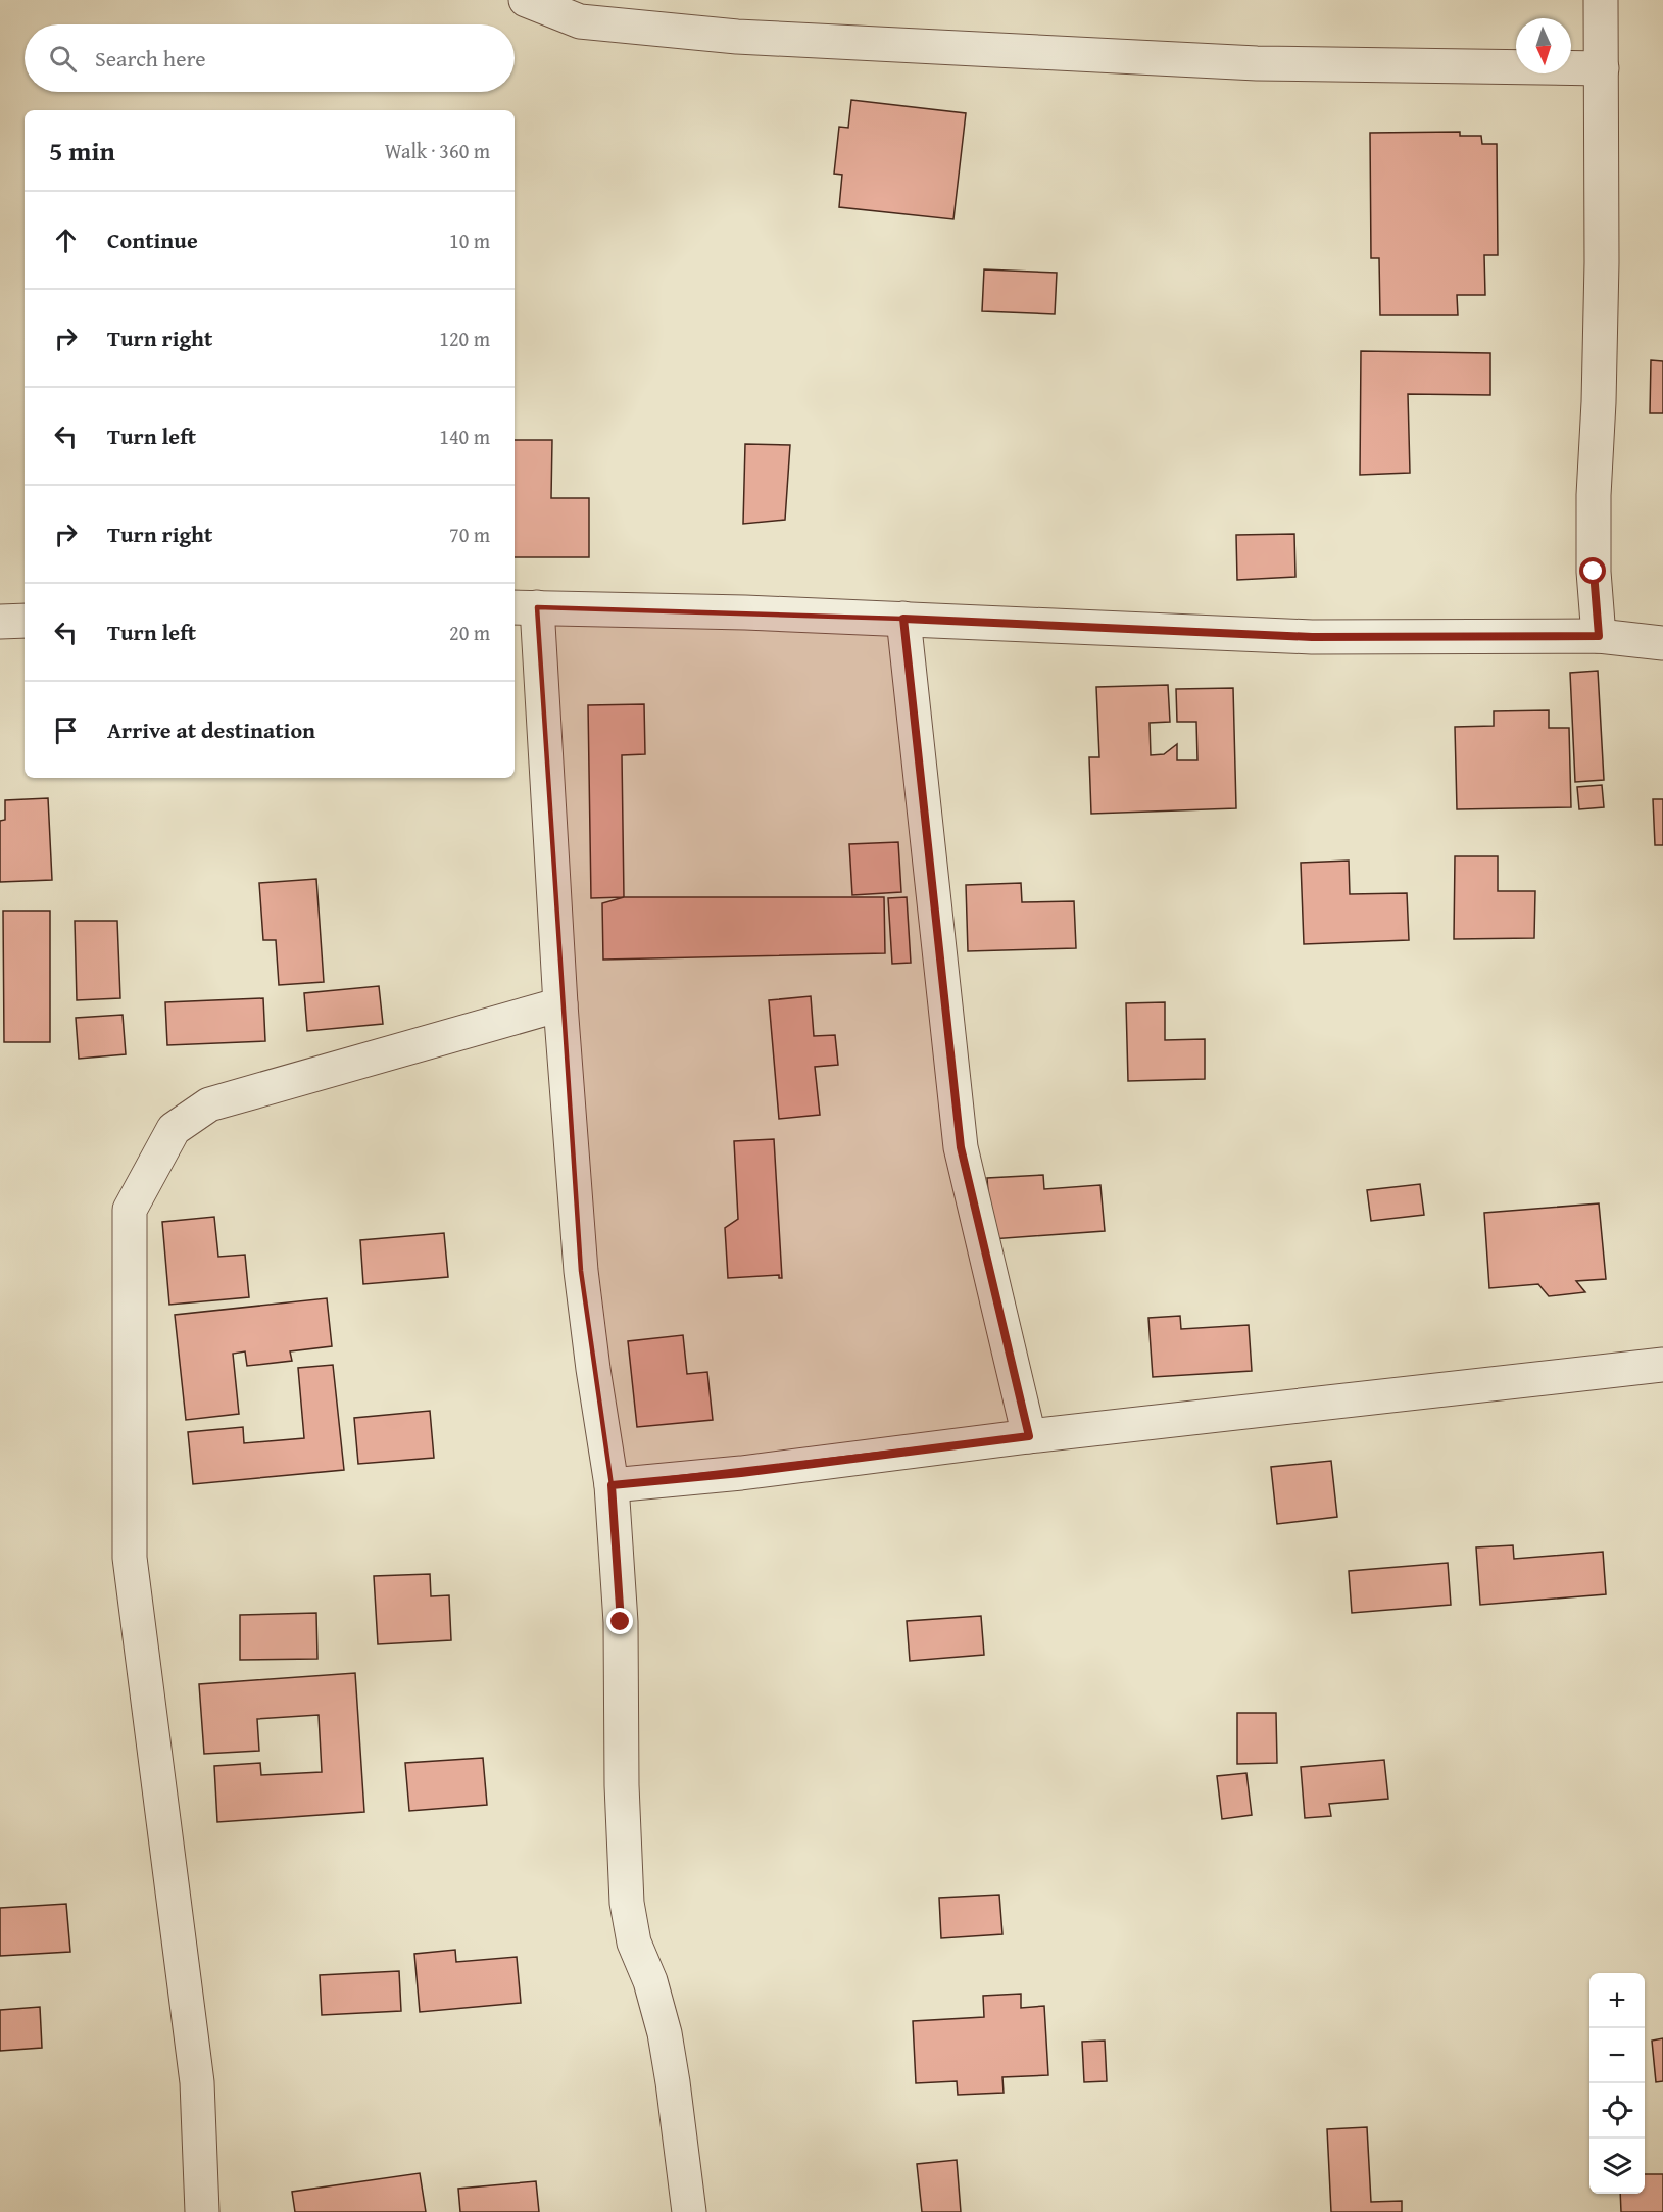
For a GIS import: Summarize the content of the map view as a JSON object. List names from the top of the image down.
{
  "north": "bottom",
  "page": {
    "search": "Search here",
    "heading": ["5 min", "Walk · 360 m"],
    "list": [
      ["Continue", "10 m"],
      ["Turn right", "120 m"],
      ["Turn left", "140 m"],
      ["Turn right", "70 m"],
      ["Turn left", "20 m"],
      "Arrive at destination"
    ],
    "map_buttons": ["+", "−"]
  }
}
